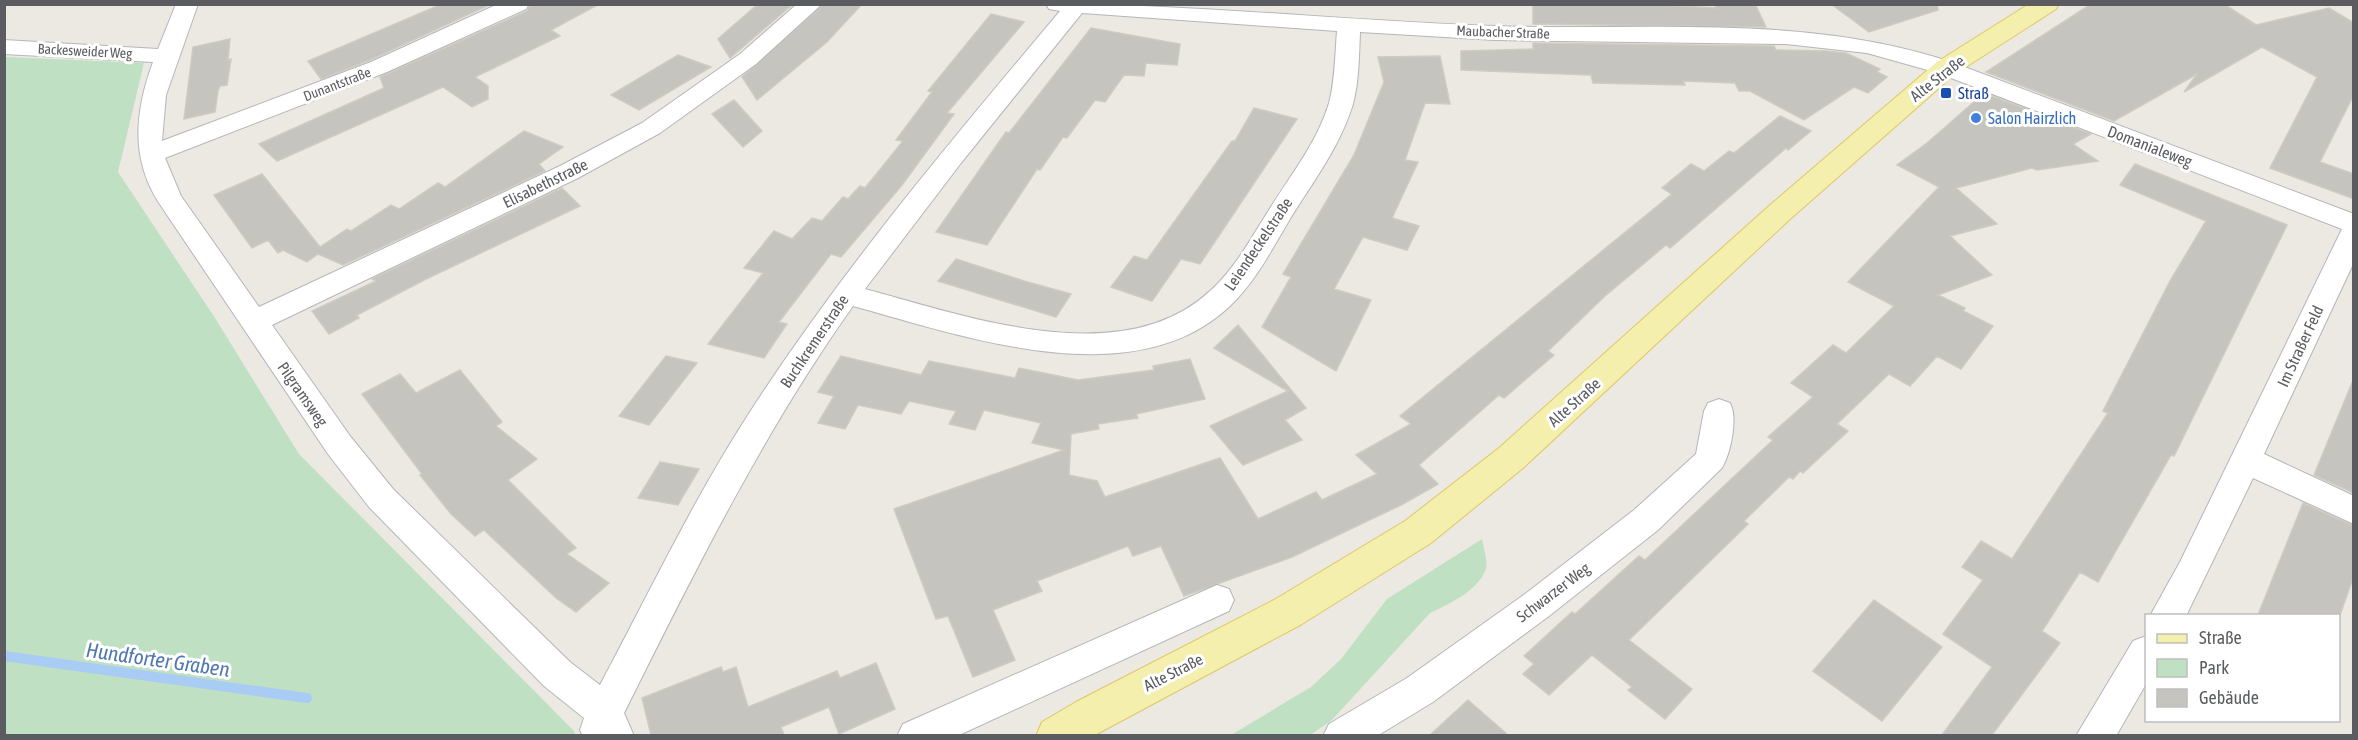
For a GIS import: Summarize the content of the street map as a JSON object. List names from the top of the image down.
{
  "streets": {
    "main road": ["Alte Straße"],
    "street": [
      "Maubacher Straße",
      "Backesweider Weg",
      "Dunantstraße",
      "Domanialeweg",
      "Elisabethstraße",
      "Leiendeckelstraße",
      "Buchkremerstraße",
      "Im Straßer Feld",
      "Pilgramsweg",
      "Schwarzer Weg"
    ]
  },
  "crossings": [
    ["Maubacher Straße", "Alte Straße"],
    ["Maubacher Straße", "Domanialeweg"],
    ["Maubacher Straße", "Leiendeckelstraße"],
    ["Maubacher Straße", "Buchkremerstraße"],
    ["Backesweider Weg", "Pilgramsweg"],
    ["Alte Straße", "Domanialeweg"],
    ["Dunantstraße", "Pilgramsweg"],
    ["Elisabethstraße", "Pilgramsweg"],
    ["Leiendeckelstraße", "Buchkremerstraße"],
    ["Buchkremerstraße", "Pilgramsweg"]
  ],
  "water": ["Hundforter Graben"],
  "places": {
    "transit": ["Straß"],
    "other": ["Salon Hairzlich"]
  },
  "legend": ["Straße", "Park", "Gebäude"]
}
